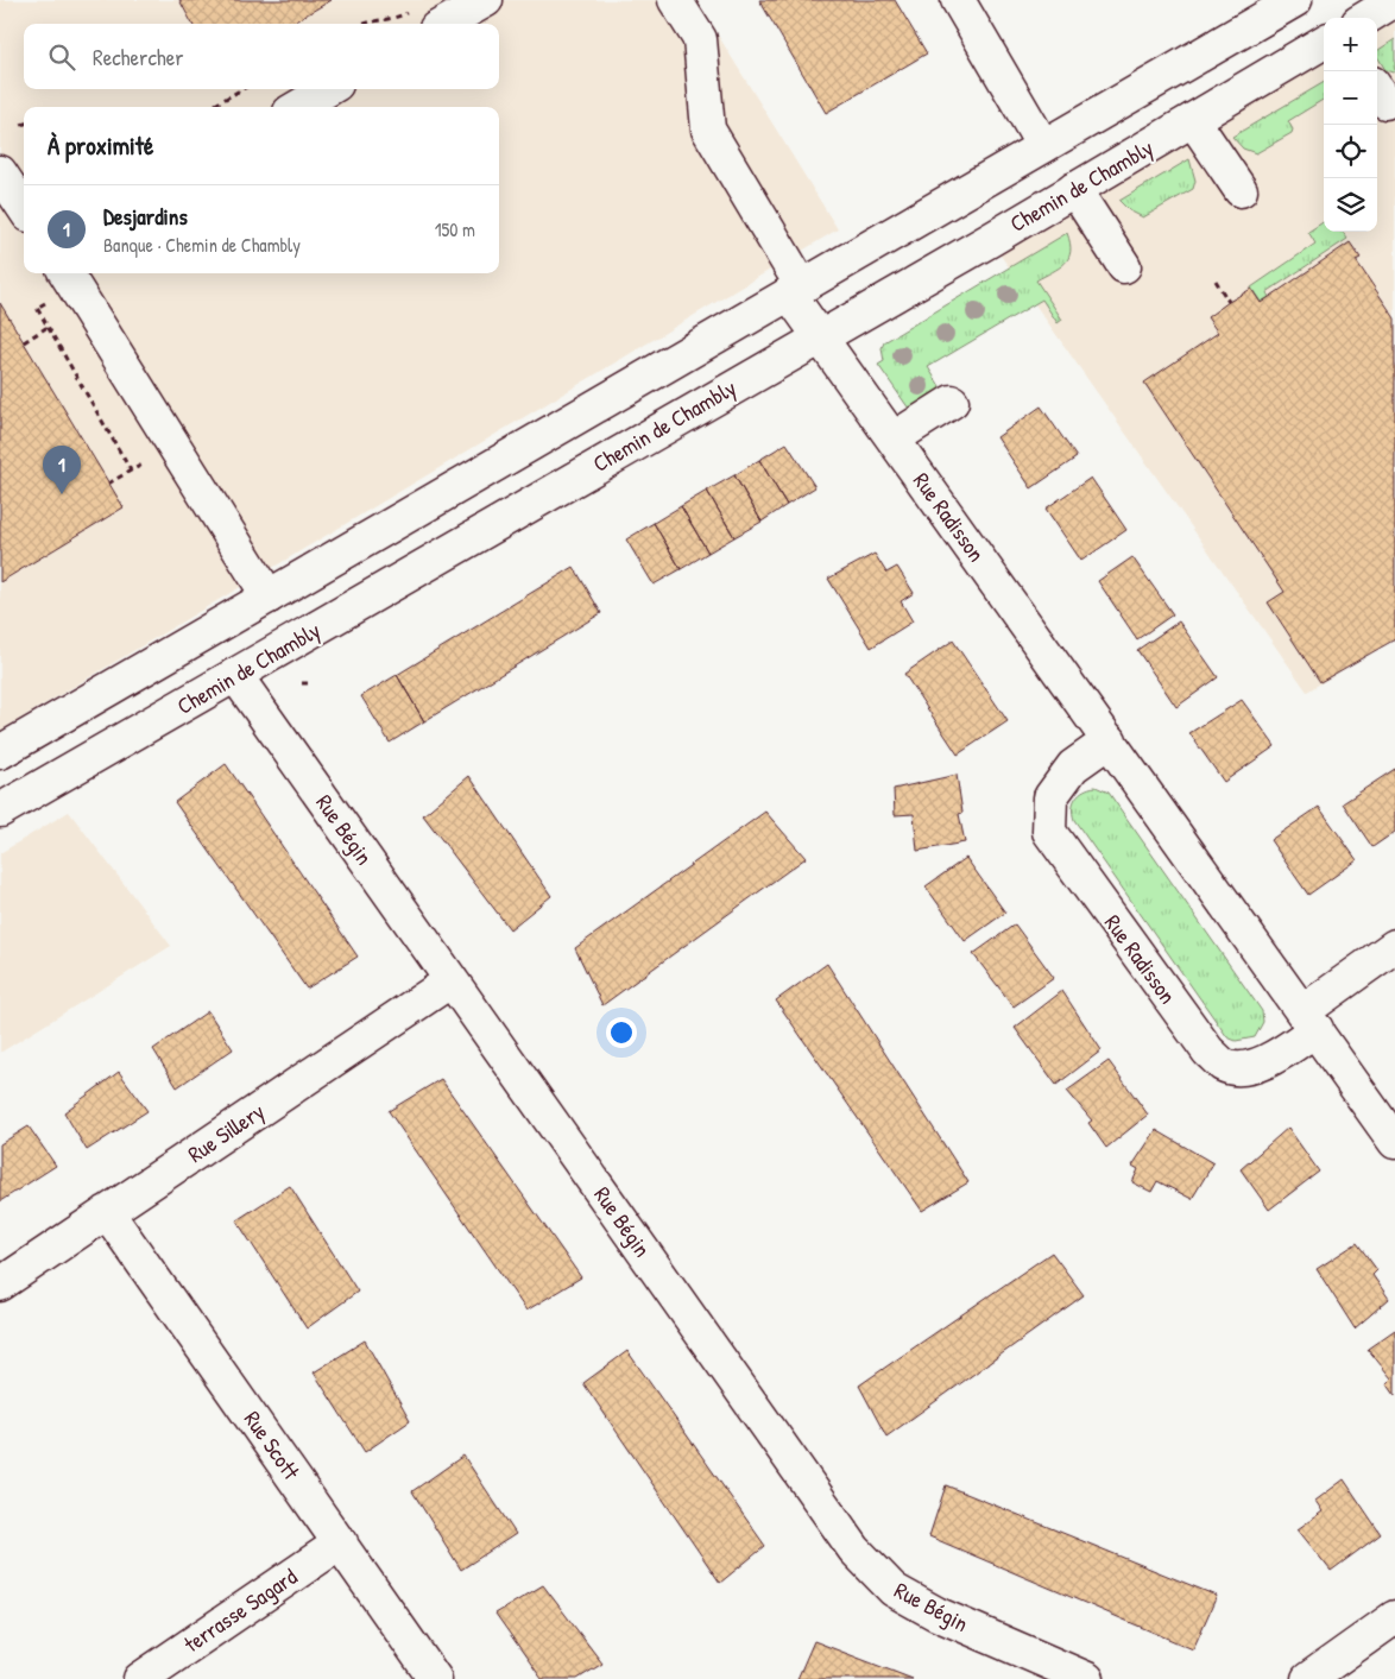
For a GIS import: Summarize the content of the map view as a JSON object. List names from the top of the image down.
{
  "streets": {
    "street": [
      "Chemin de Chambly",
      "Rue Radisson",
      "Rue Bégin",
      "Rue Sillery",
      "Rue Scott",
      "terrasse Sagard"
    ]
  },
  "crossings": [
    ["Chemin de Chambly", "Rue Radisson"],
    ["Chemin de Chambly", "Rue Bégin"],
    ["Rue Bégin", "Rue Sillery"],
    ["Rue Sillery", "Rue Scott"],
    ["Rue Scott", "terrasse Sagard"]
  ],
  "page": {
    "map_buttons": ["+", "−"],
    "search": "Rechercher",
    "heading": "À proximité",
    "list": [
      {
        "mark": "1",
        "name": "Desjardins",
        "note": "Banque · Chemin de Chambly",
        "value": "150 m"
      }
    ],
    "pins": "1"
  }
}
